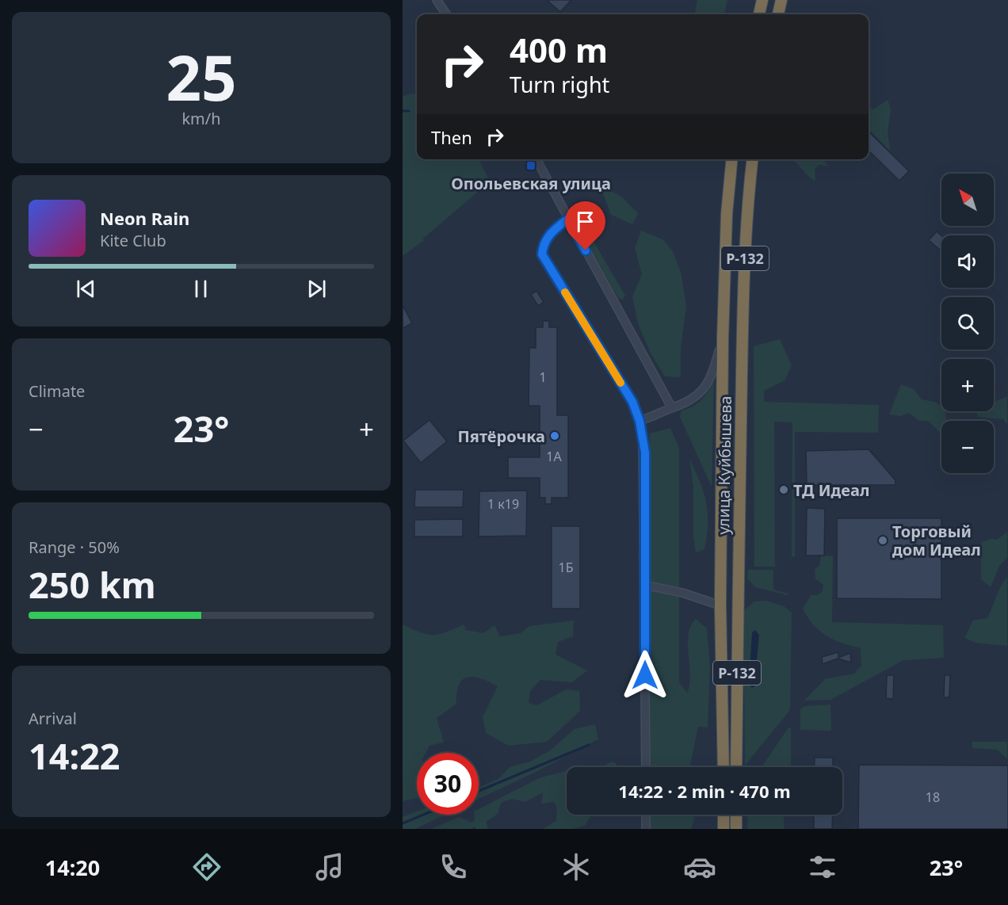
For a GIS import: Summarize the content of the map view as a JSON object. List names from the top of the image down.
{
  "streets": {
    "highway": ["Р-132", "улица Куйбышева"]
  },
  "places": {
    "transit": ["Опольевская улица"],
    "other": ["Пятёрочка", "ТД Идеал", "Торговый дом Идеал"]
  },
  "house_numbers": [
    "1",
    "1А",
    "1 к19",
    "1Б",
    "18"
  ],
  "north": "top left",
  "page": {
    "tile": [
      ["25", "km/h"],
      "Climate",
      ["Range · 50%", "250 km"],
      ["Arrival", "14:22"]
    ],
    "turn": ["400 m", "Turn right"],
    "then": "Then",
    "map_buttons": ["+", "−"],
    "song": ["Neon Rain", "Kite Club"],
    "heat": ["−", "23°", "+"],
    "limit": "30",
    "trip": "14:22 · 2 min · 470 m",
    "tabs": ["14:20", "23°"]
  }
}
